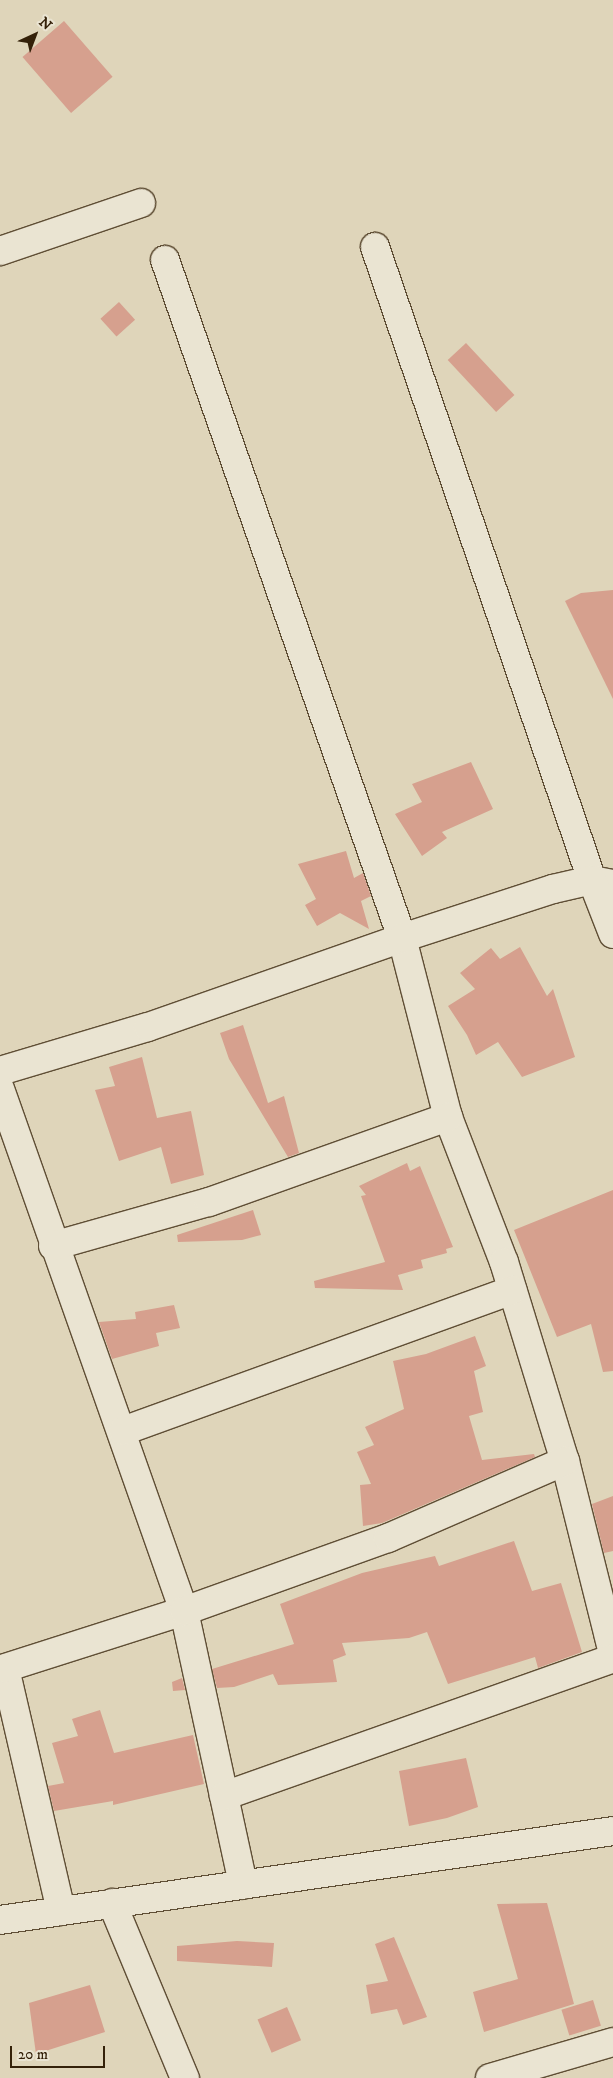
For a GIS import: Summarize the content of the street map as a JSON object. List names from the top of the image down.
{
  "scale_bar": "20 m",
  "north": "top right"
}
